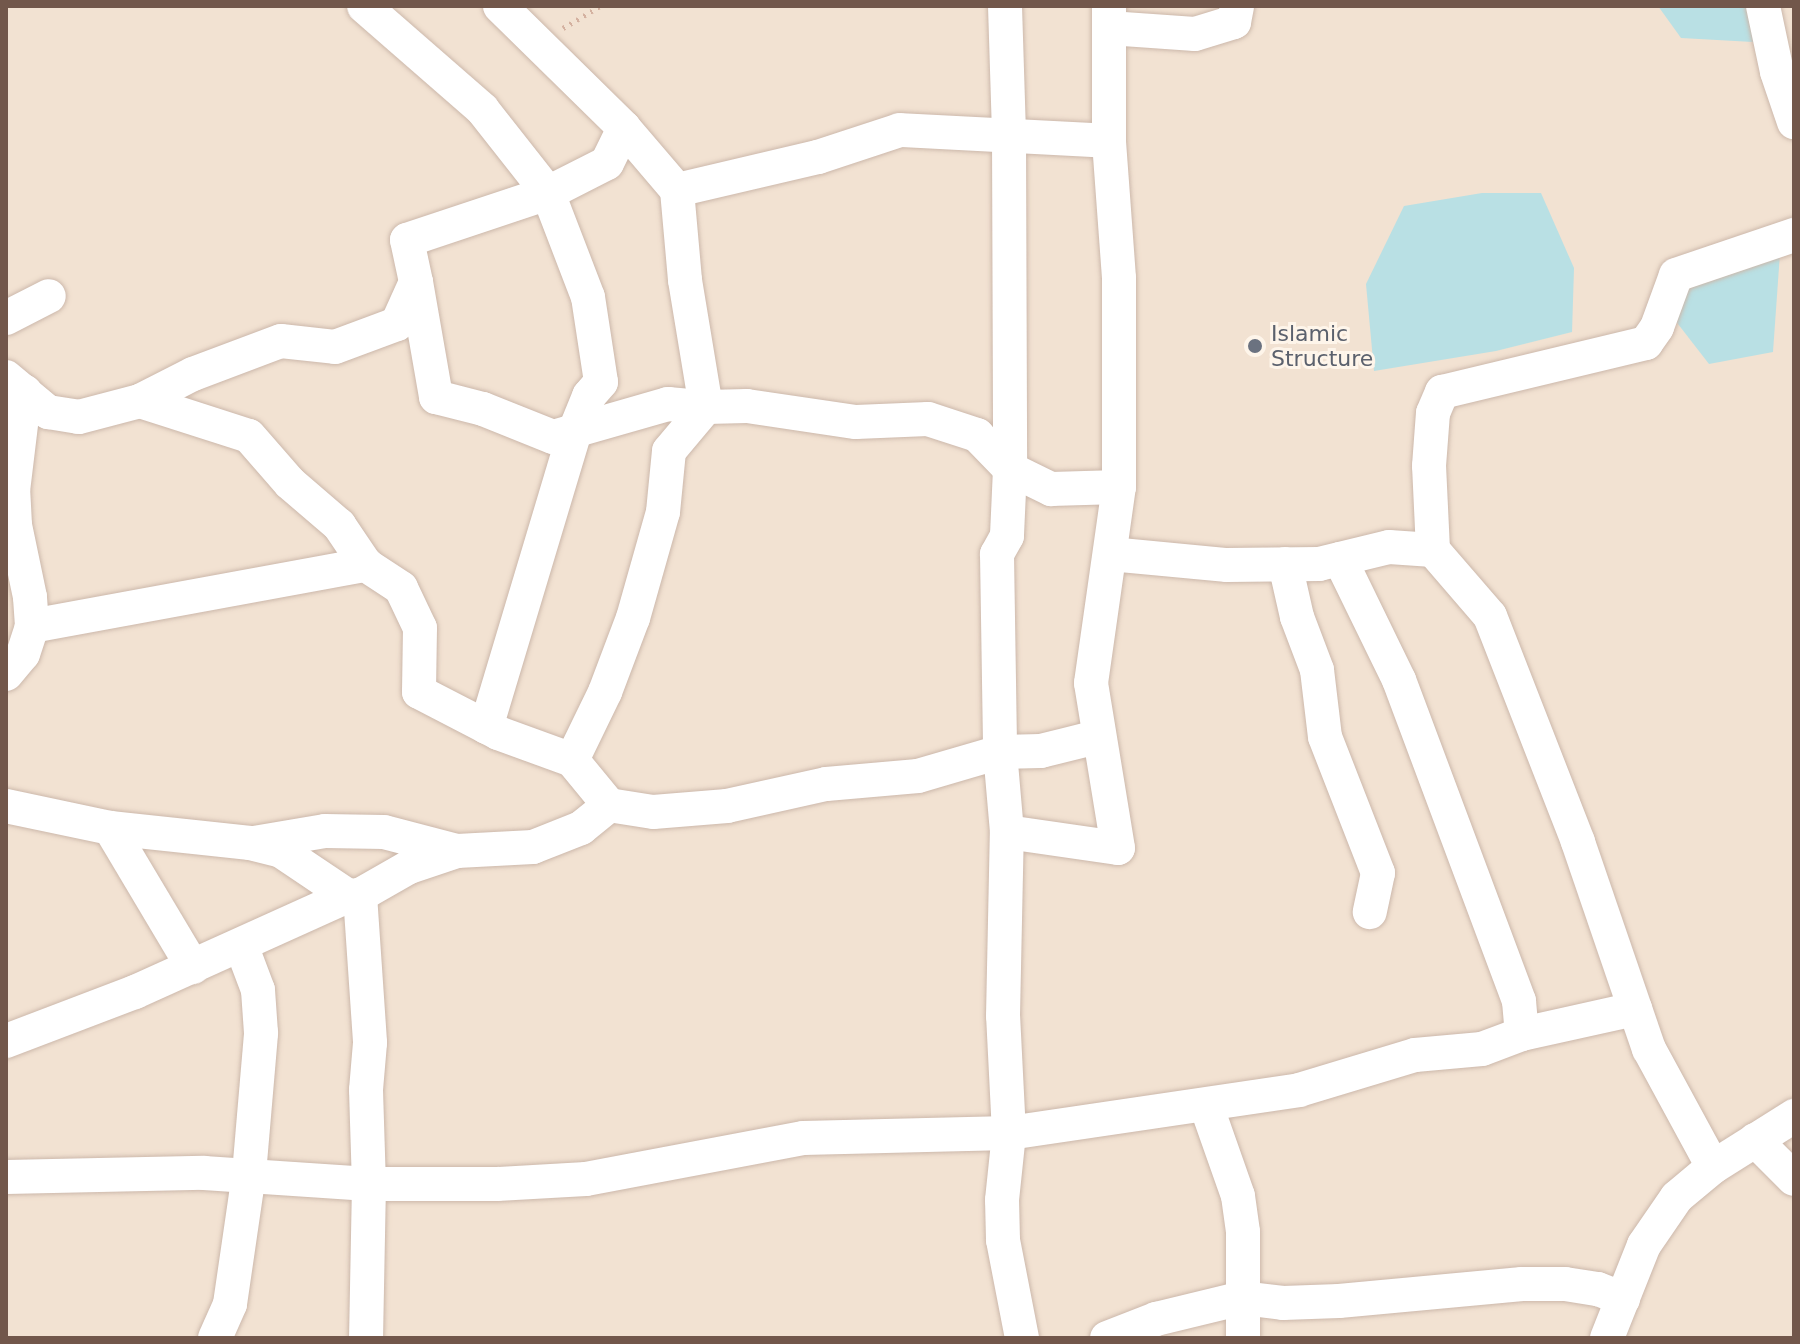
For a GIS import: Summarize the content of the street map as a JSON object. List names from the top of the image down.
{
  "places": ["Islamic Structure"]
}
